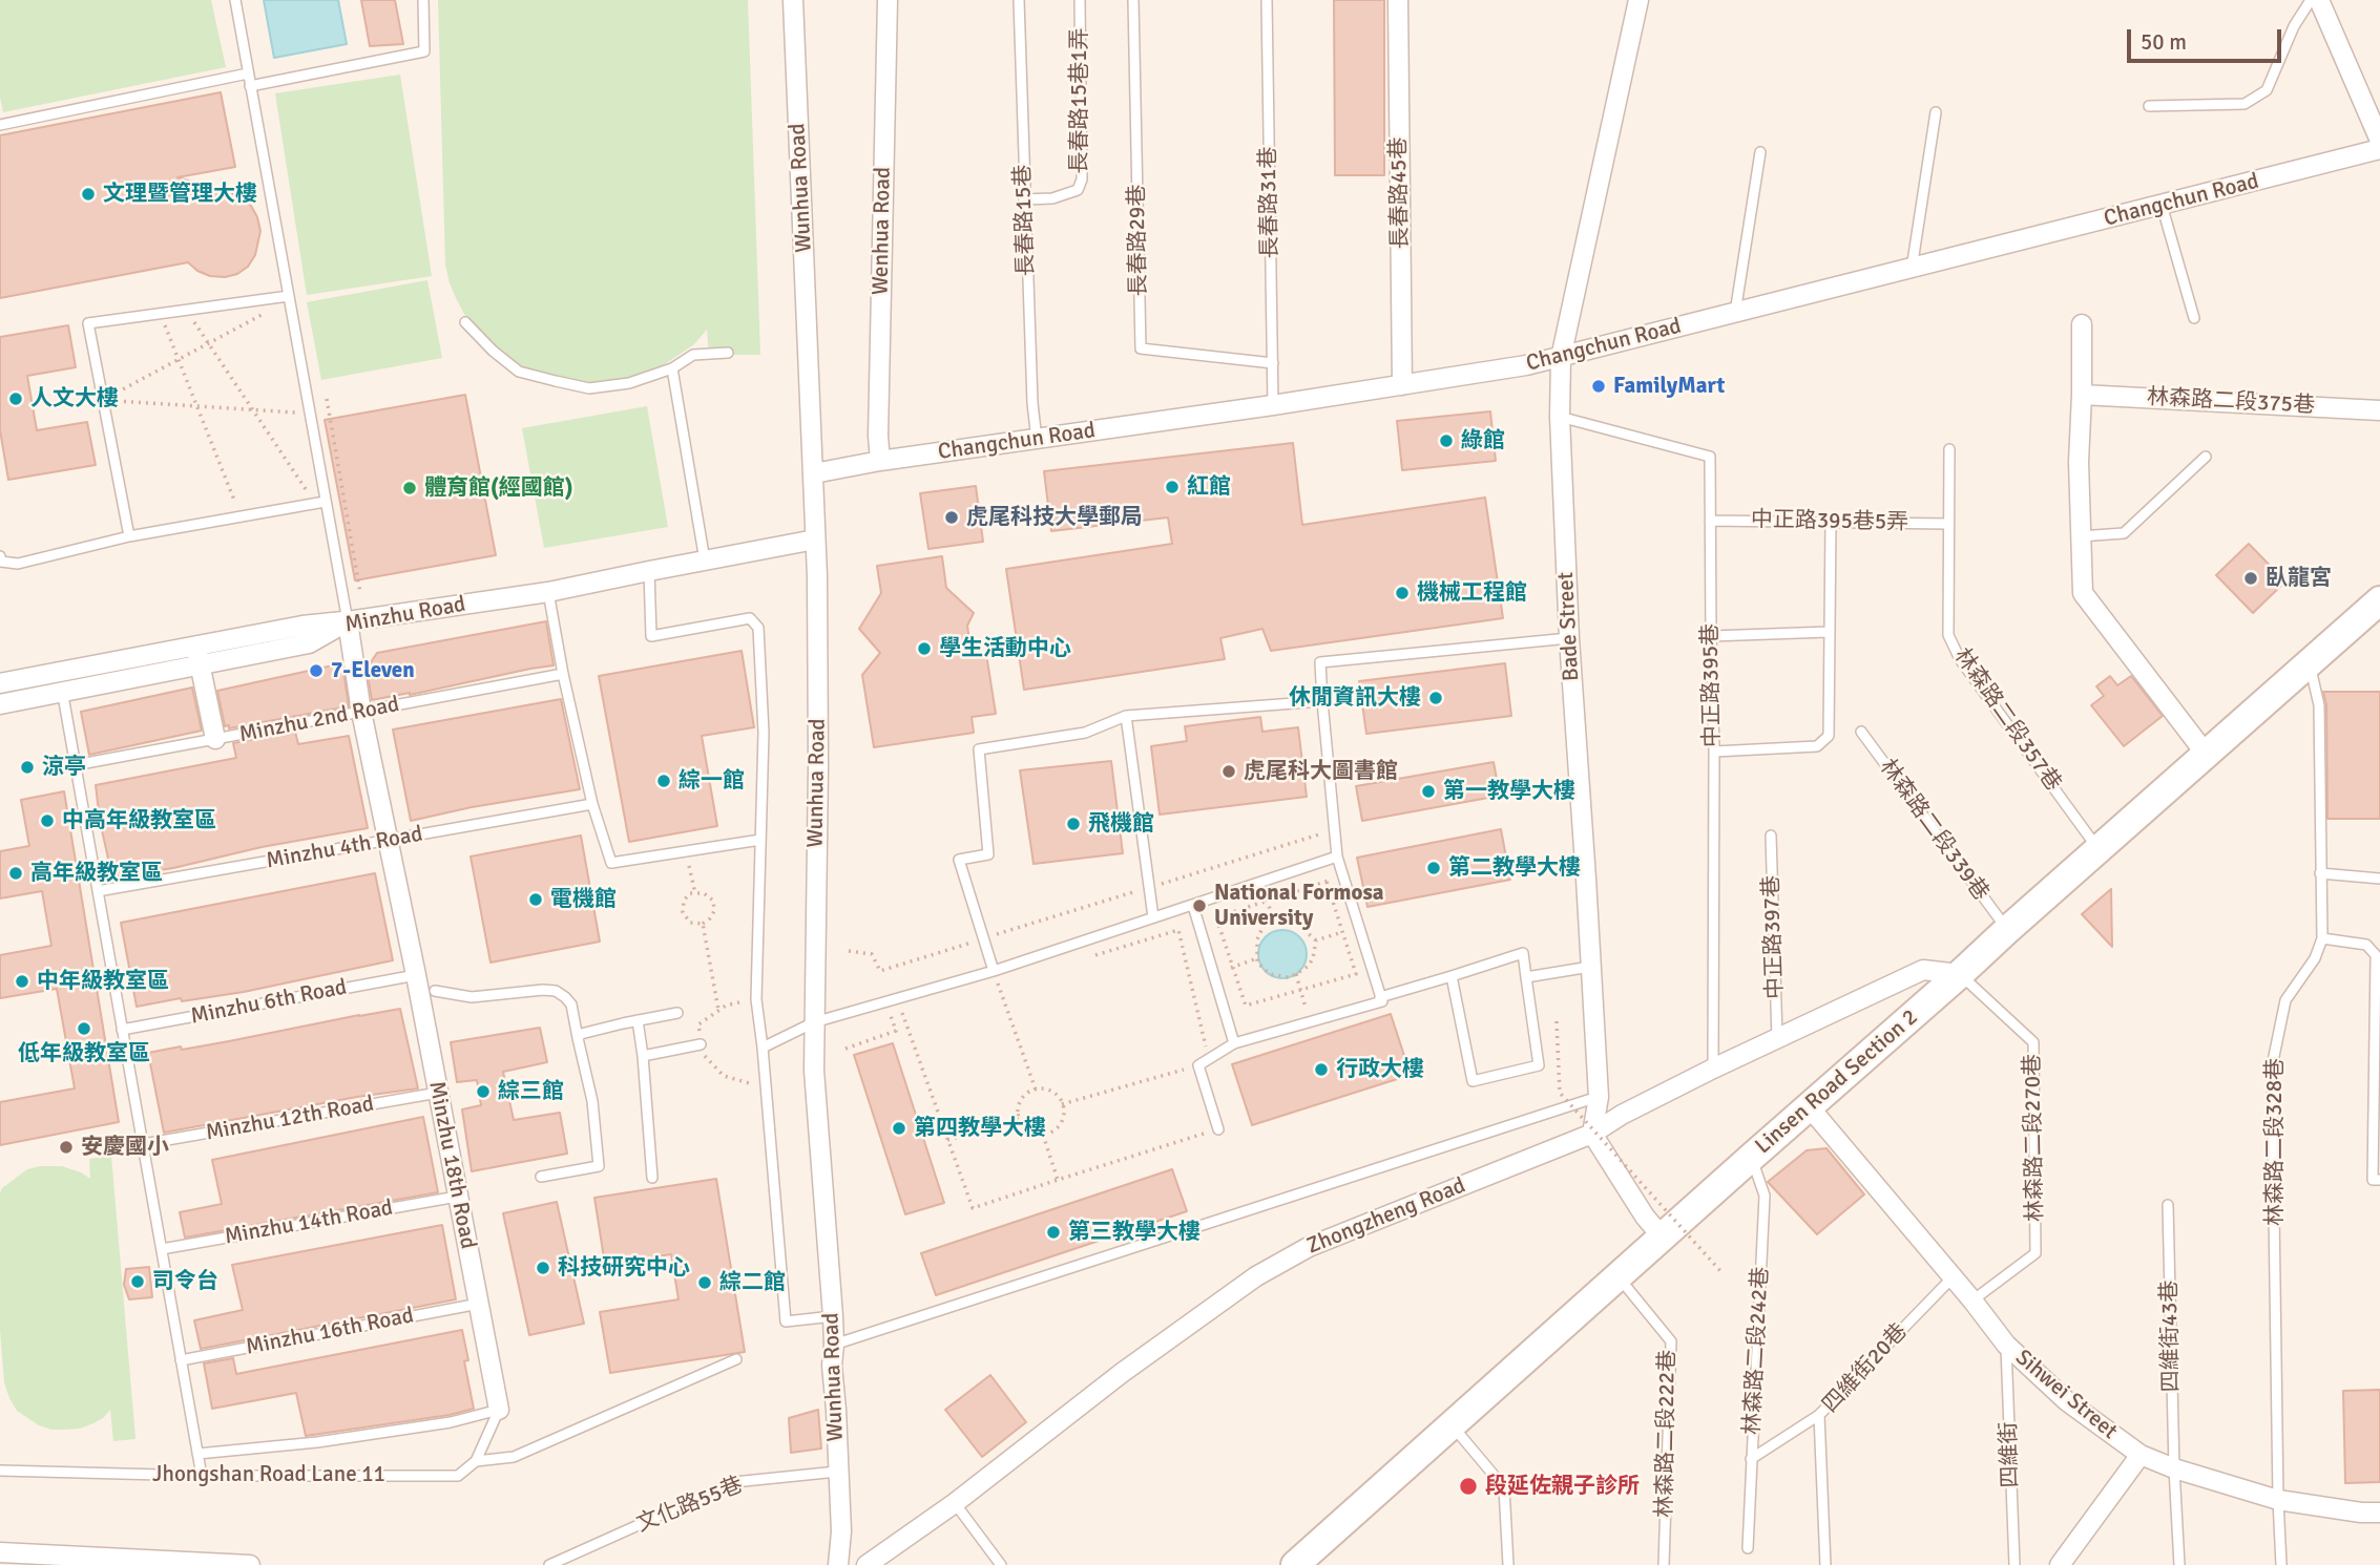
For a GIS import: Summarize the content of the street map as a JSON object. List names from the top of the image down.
{
  "streets": {
    "main road": ["Linsen Road Section 2"],
    "street": [
      "Wunhua Road",
      "長春路45巷",
      "Changchun Road",
      "Wenhua Road",
      "林森路二段375巷",
      "Minzhu Road",
      "Bade Street",
      "Minzhu 18th Road",
      "Zhongzheng Road",
      "Sihwei Street"
    ],
    "lane": [
      "長春路15巷1弄",
      "長春路31巷",
      "長春路15巷",
      "長春路29巷",
      "中正路395巷5弄",
      "中正路395巷",
      "Minzhu 2nd Road",
      "林森路二段357巷",
      "林森路二段339巷",
      "Minzhu 4th Road",
      "中正路397巷",
      "Minzhu 6th Road",
      "Minzhu 12th Road",
      "林森路二段270巷",
      "林森路二段328巷",
      "Minzhu 14th Road",
      "Minzhu 16th Road",
      "四維街43巷",
      "林森路二段242巷",
      "四維街20巷",
      "林森路二段222巷",
      "四維街",
      "Jhongshan Road Lane 11",
      "文化路55巷"
    ]
  },
  "crossings": [
    ["長春路15巷1弄", "長春路15巷"],
    ["Wunhua Road", "Changchun Road"],
    ["Wunhua Road", "Minzhu Road"],
    ["Wunhua Road", "文化路55巷"],
    ["長春路45巷", "Changchun Road"],
    ["Changchun Road", "長春路31巷"],
    ["Changchun Road", "長春路15巷"],
    ["Changchun Road", "Wenhua Road"],
    ["Changchun Road", "Bade Street"],
    ["長春路31巷", "長春路29巷"],
    ["中正路395巷5弄", "中正路395巷"],
    ["中正路395巷5弄", "林森路二段357巷"],
    ["Minzhu Road", "Minzhu 18th Road"],
    ["Bade Street", "中正路395巷"],
    ["Bade Street", "Zhongzheng Road"],
    ["中正路395巷", "Zhongzheng Road"],
    ["Minzhu 2nd Road", "Minzhu 18th Road"],
    ["林森路二段357巷", "Linsen Road Section 2"],
    ["林森路二段339巷", "Linsen Road Section 2"],
    ["Minzhu 4th Road", "Minzhu 18th Road"],
    ["中正路397巷", "Zhongzheng Road"],
    ["Minzhu 6th Road", "Minzhu 18th Road"],
    ["Linsen Road Section 2", "林森路二段270巷"],
    ["Linsen Road Section 2", "林森路二段328巷"],
    ["Linsen Road Section 2", "Zhongzheng Road"],
    ["Linsen Road Section 2", "林森路二段242巷"],
    ["Linsen Road Section 2", "Sihwei Street"],
    ["Linsen Road Section 2", "林森路二段222巷"],
    ["Minzhu 12th Road", "Minzhu 18th Road"],
    ["林森路二段270巷", "Zhongzheng Road"],
    ["林森路二段270巷", "Sihwei Street"],
    ["林森路二段328巷", "Sihwei Street"],
    ["Minzhu 18th Road", "Minzhu 14th Road"],
    ["Minzhu 18th Road", "Minzhu 16th Road"],
    ["四維街43巷", "Sihwei Street"],
    ["四維街20巷", "Sihwei Street"],
    ["Sihwei Street", "四維街"]
  ],
  "places": [
    "文理暨管理大樓",
    "FamilyMart",
    "人文大樓",
    "綠館",
    "紅館",
    "體育館(經國館)",
    "虎尾科技大學郵局",
    "臥龍宮",
    "機械工程館",
    "學生活動中心",
    "7-Eleven",
    "休閒資訊大樓",
    "涼亭",
    "虎尾科大圖書館",
    "綜一館",
    "第一教學大樓",
    "中高年級教室區",
    "飛機館",
    "第二教學大樓",
    "高年級教室區",
    "電機館",
    "National Formosa University",
    "中年級教室區",
    "低年級教室區",
    "行政大樓",
    "綜三館",
    "第四教學大樓",
    "安慶國小",
    "第三教學大樓",
    "科技研究中心",
    "司令台",
    "綜二館",
    "段延佐親子診所"
  ],
  "scale_bar": "50 m"
}
